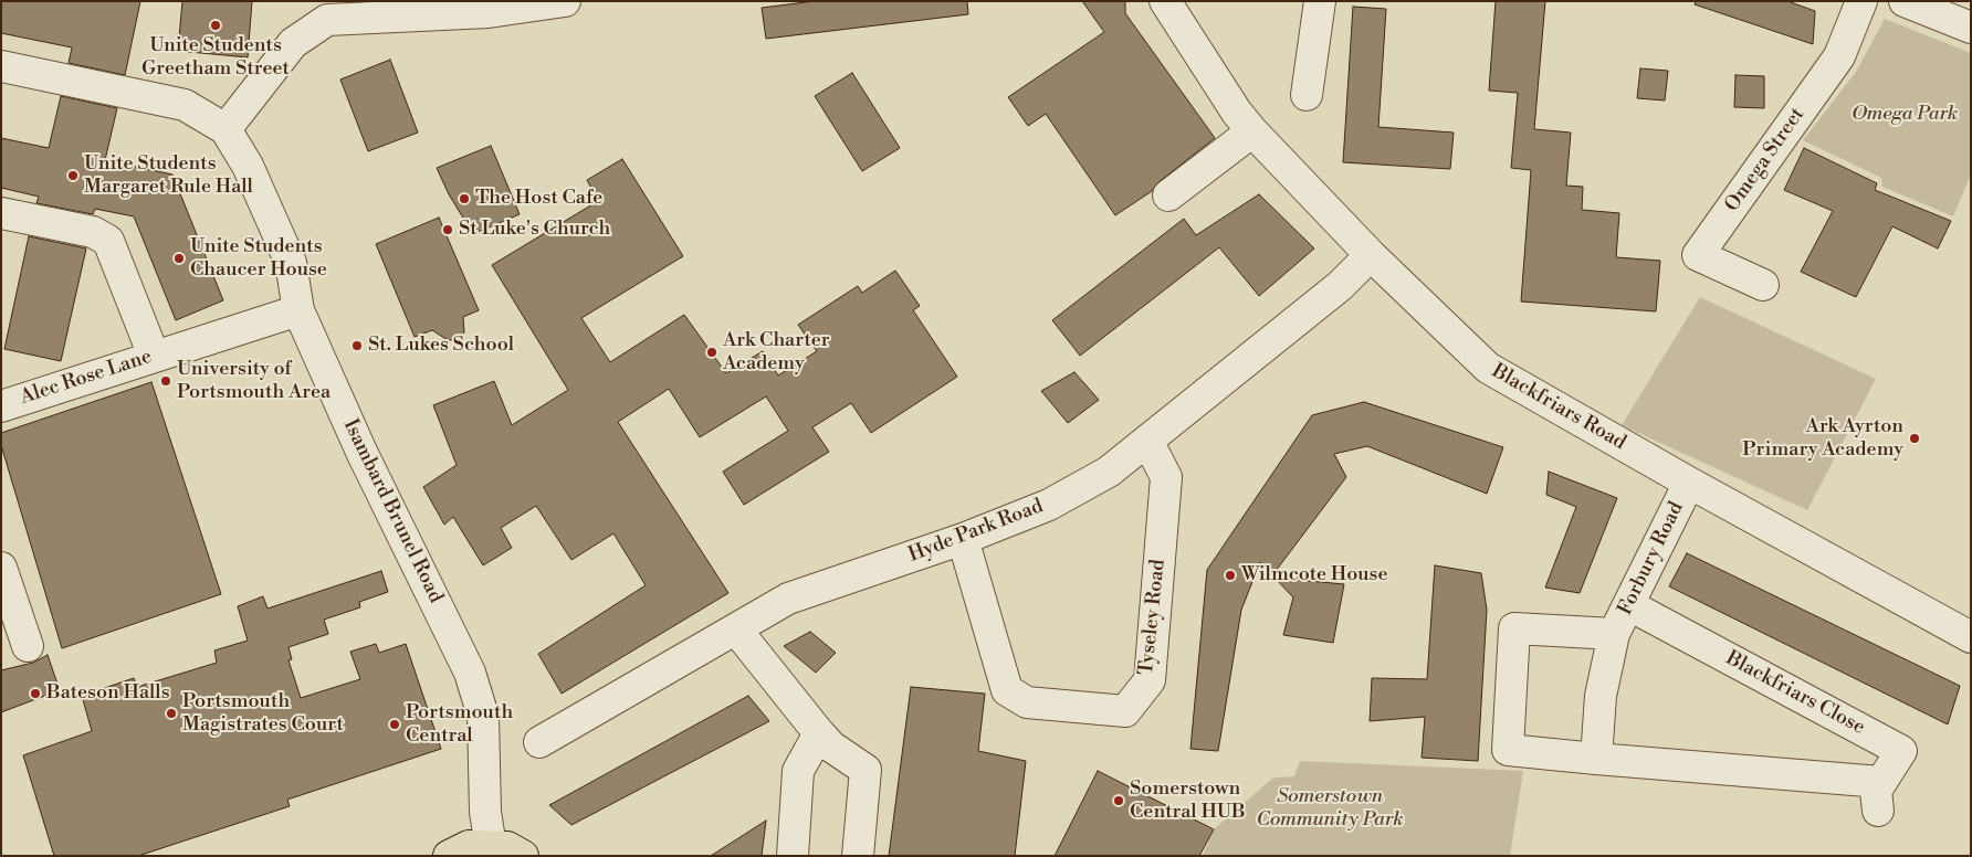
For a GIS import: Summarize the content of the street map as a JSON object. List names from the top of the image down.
{
  "streets": {
    "street": [
      "Omega Street",
      "Alec Rose Lane",
      "Blackfriars Road",
      "Isambard Brunel Road",
      "Hyde Park Road",
      "Forbury Road",
      "Tyseley Road",
      "Blackfriars Close"
    ]
  },
  "crossings": [
    ["Alec Rose Lane", "Isambard Brunel Road"],
    ["Blackfriars Road", "Hyde Park Road"],
    ["Blackfriars Road", "Forbury Road"],
    ["Hyde Park Road", "Tyseley Road"],
    ["Forbury Road", "Blackfriars Close"]
  ],
  "parks": ["Omega Park", "Somerstown Community Park"],
  "places": [
    "Unite Students Greetham Street",
    "Unite Students Margaret Rule Hall",
    "The Host Cafe",
    "St Luke's Church",
    "Unite Students Chaucer House",
    "St. Lukes School",
    "Ark Charter Academy",
    "University of Portsmouth Area",
    "Ark Ayrton Primary Academy",
    "Wilmcote House",
    "Bateson Halls",
    "Portsmouth Magistrates Court",
    "Portsmouth Central",
    "Somerstown Central HUB"
  ]
}
